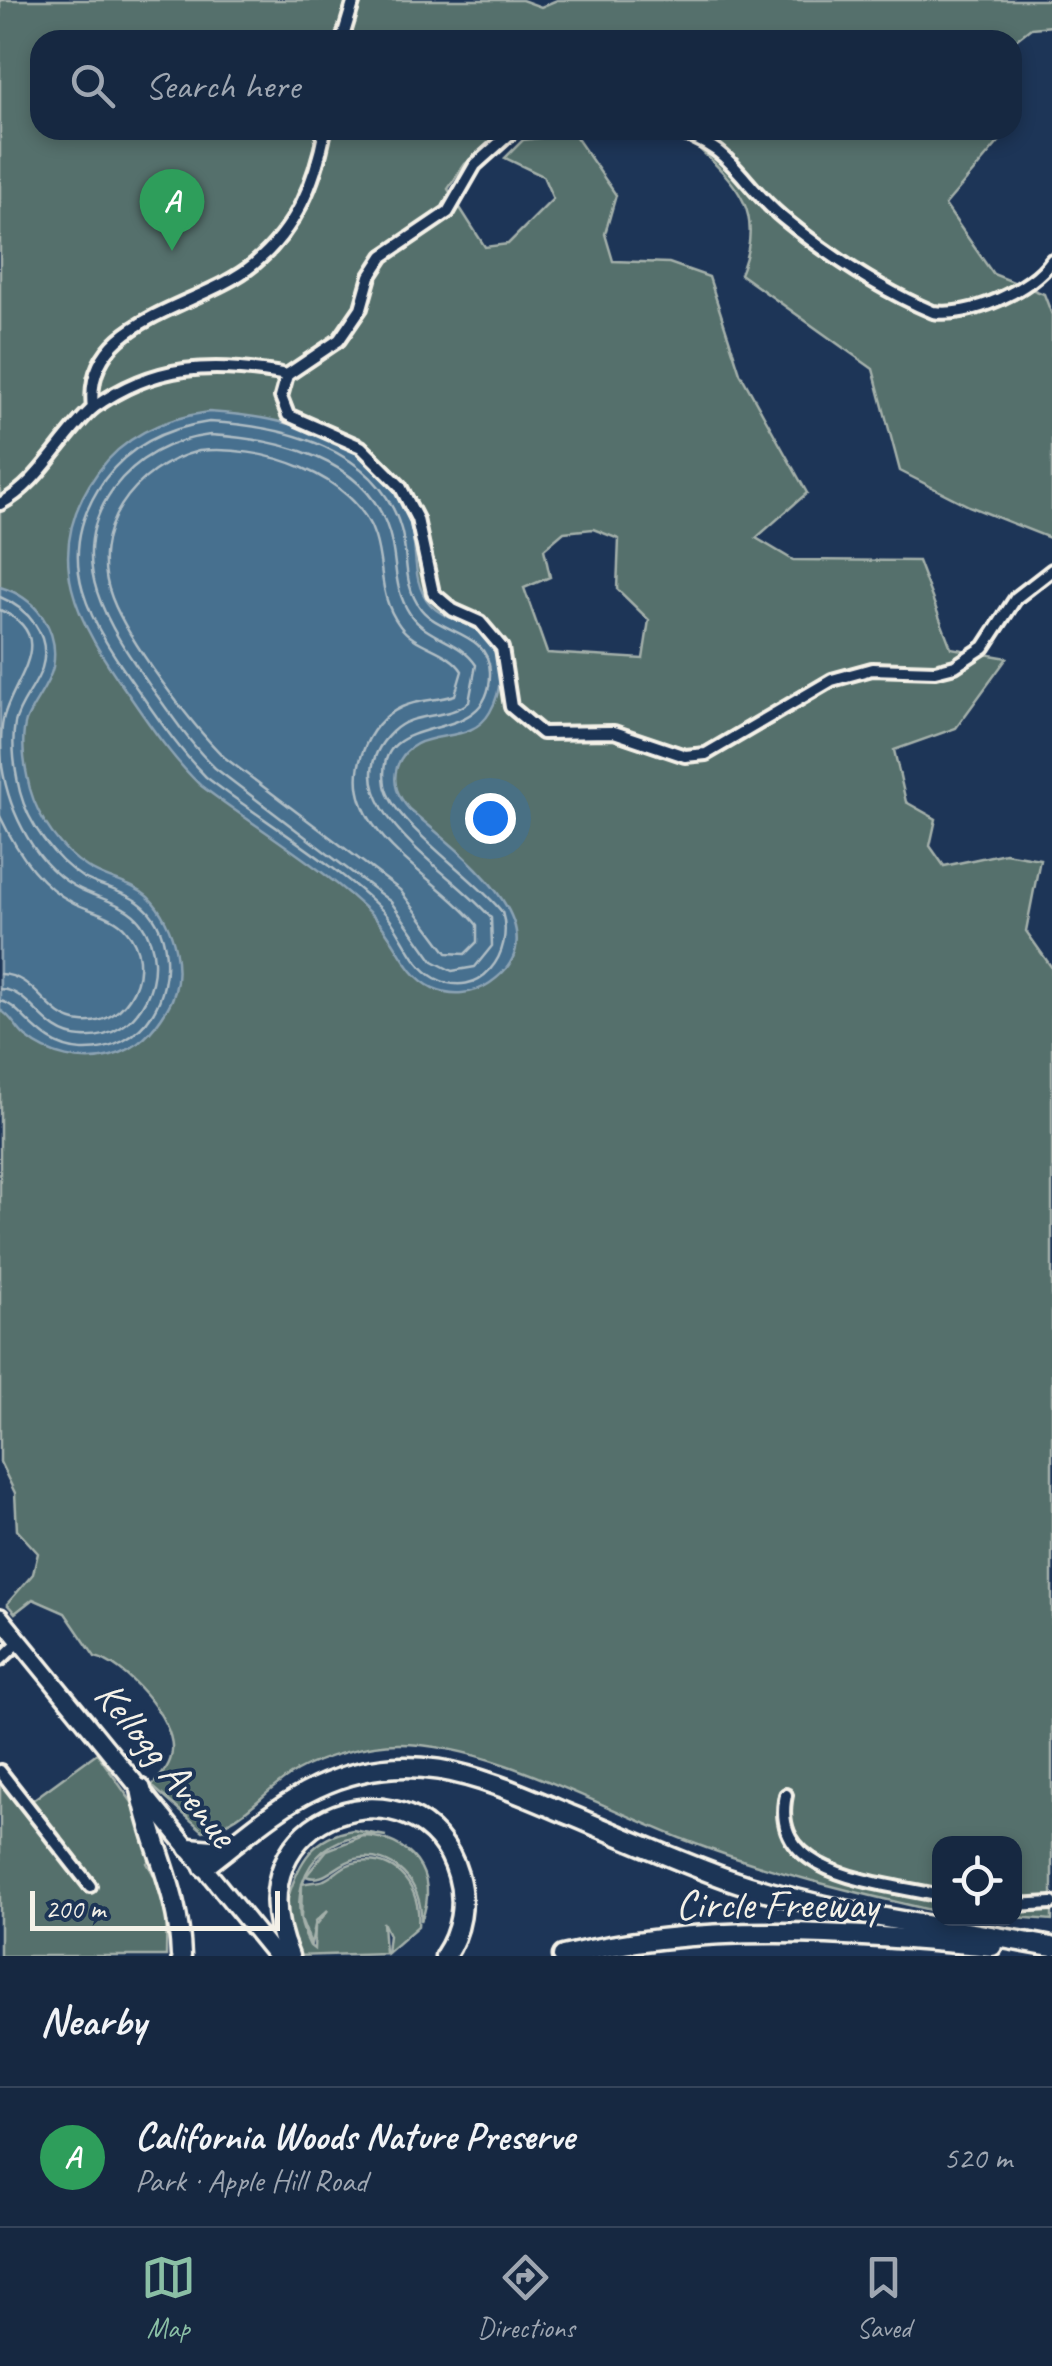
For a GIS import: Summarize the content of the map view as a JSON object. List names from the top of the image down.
{
  "streets": {
    "highway": ["Circle Freeway"],
    "main road": ["Kellogg Avenue"]
  },
  "scale_bar": "200 m",
  "page": {
    "search": "Search here",
    "pins": "A",
    "scale": "200 m",
    "heading": "Nearby",
    "list": [
      {
        "mark": "A",
        "name": "California Woods Nature Preserve",
        "note": "Park · Apple Hill Road",
        "value": "520 m"
      }
    ],
    "nav": ["Map", "Directions", "Saved"]
  }
}
